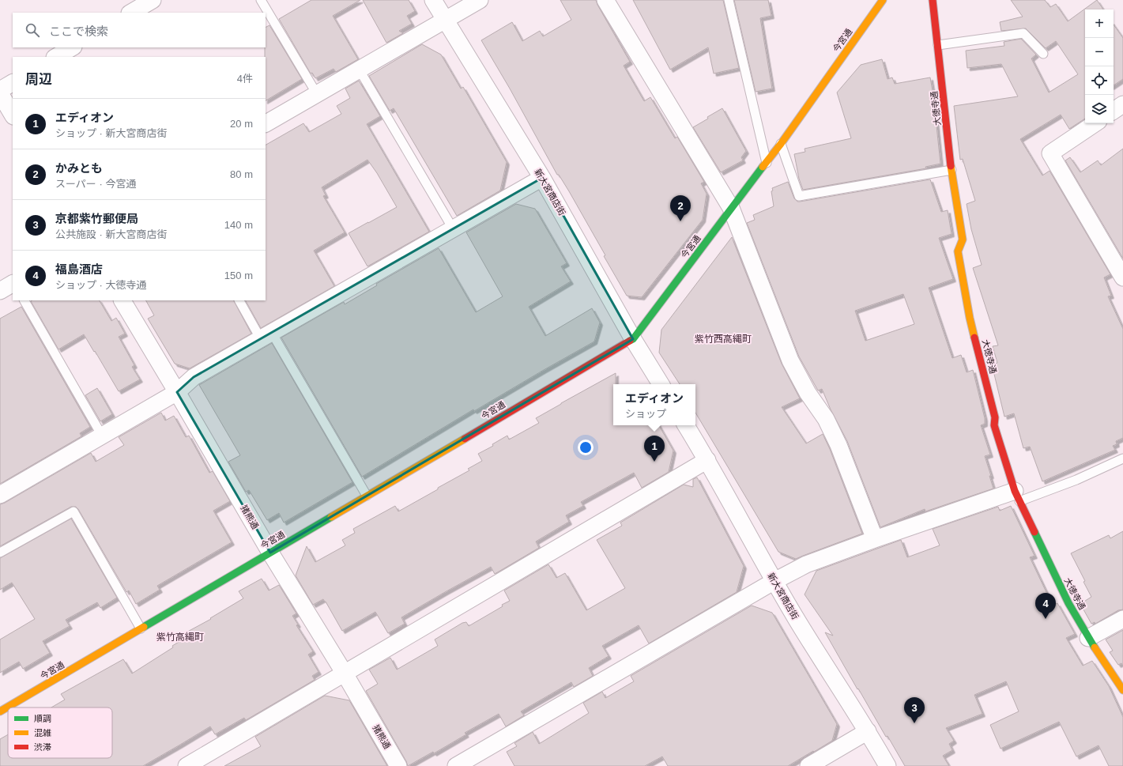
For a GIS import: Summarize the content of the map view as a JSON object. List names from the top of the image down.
{
  "streets": {
    "street": [
      "今宮通",
      "大徳寺通",
      "新大宮商店街",
      "猪熊通"
    ]
  },
  "crossings": [
    ["今宮通", "新大宮商店街"],
    ["今宮通", "猪熊通"]
  ],
  "districts": ["紫竹西高縄町", "紫竹高縄町"],
  "legend": ["順調", "混雑", "渋滞"],
  "page": {
    "map_buttons": ["+", "−"],
    "search": "ここで検索",
    "heading": ["周辺", "4件"],
    "list": [
      {
        "mark": "1",
        "name": "エディオン",
        "note": "ショップ · 新大宮商店街",
        "value": "20 m"
      },
      {
        "mark": "2",
        "name": "かみとも",
        "note": "スーパー · 今宮通",
        "value": "80 m"
      },
      {
        "mark": "3",
        "name": "京都紫竹郵便局",
        "note": "公共施設 · 新大宮商店街",
        "value": "140 m"
      },
      {
        "mark": "4",
        "name": "福島酒店",
        "note": "ショップ · 大徳寺通",
        "value": "150 m"
      }
    ],
    "pins": [
      "2",
      "1",
      "4",
      "3"
    ],
    "popup": ["エディオン", "ショップ"]
  }
}
